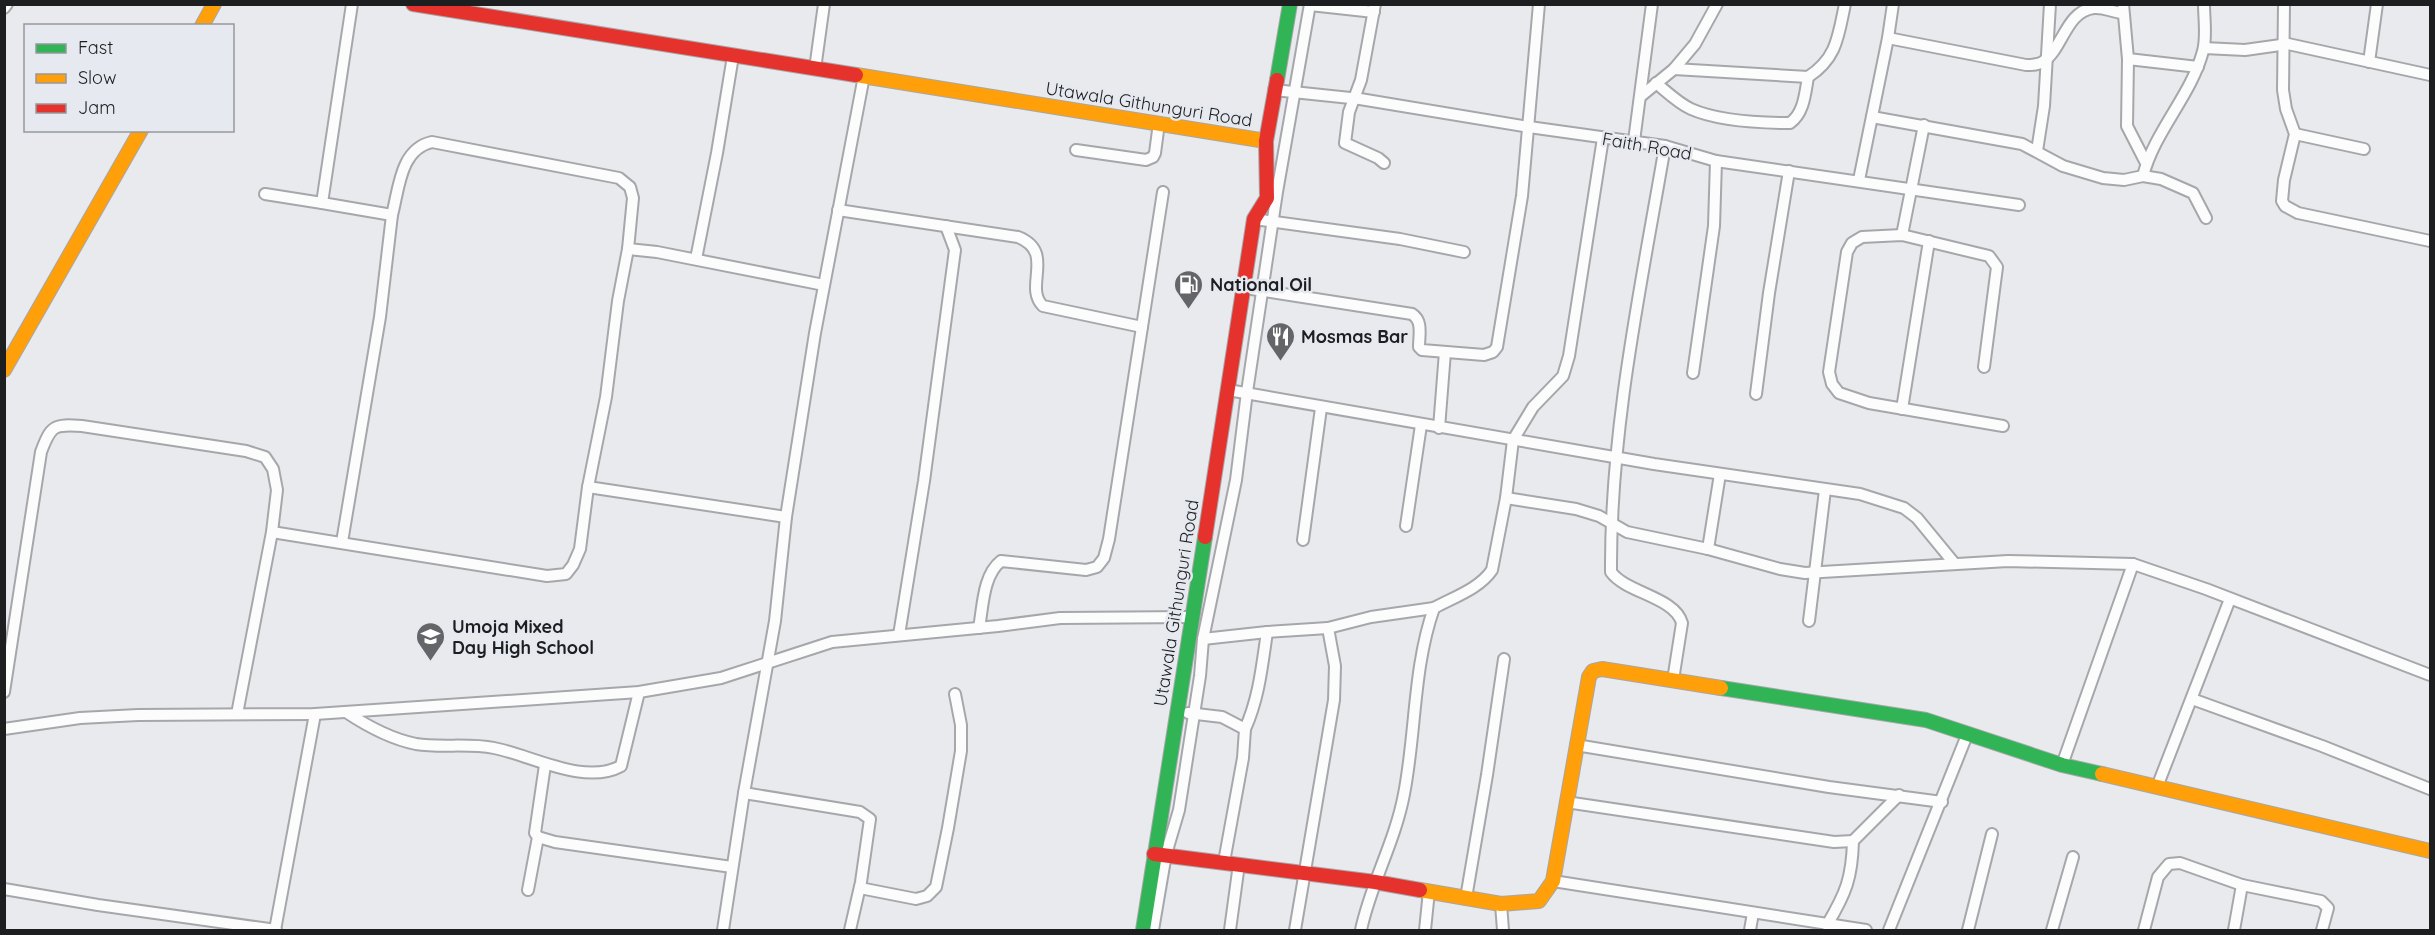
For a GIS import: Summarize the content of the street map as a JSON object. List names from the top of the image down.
{
  "streets": {
    "street": ["Utawala Githunguri Road", "Faith Road"]
  },
  "places": {
    "fuel station": ["National Oil"],
    "restaurant": ["Mosmas Bar"],
    "school or university": ["Umoja Mixed Day High School"]
  },
  "legend": ["Fast", "Slow", "Jam"]
}
